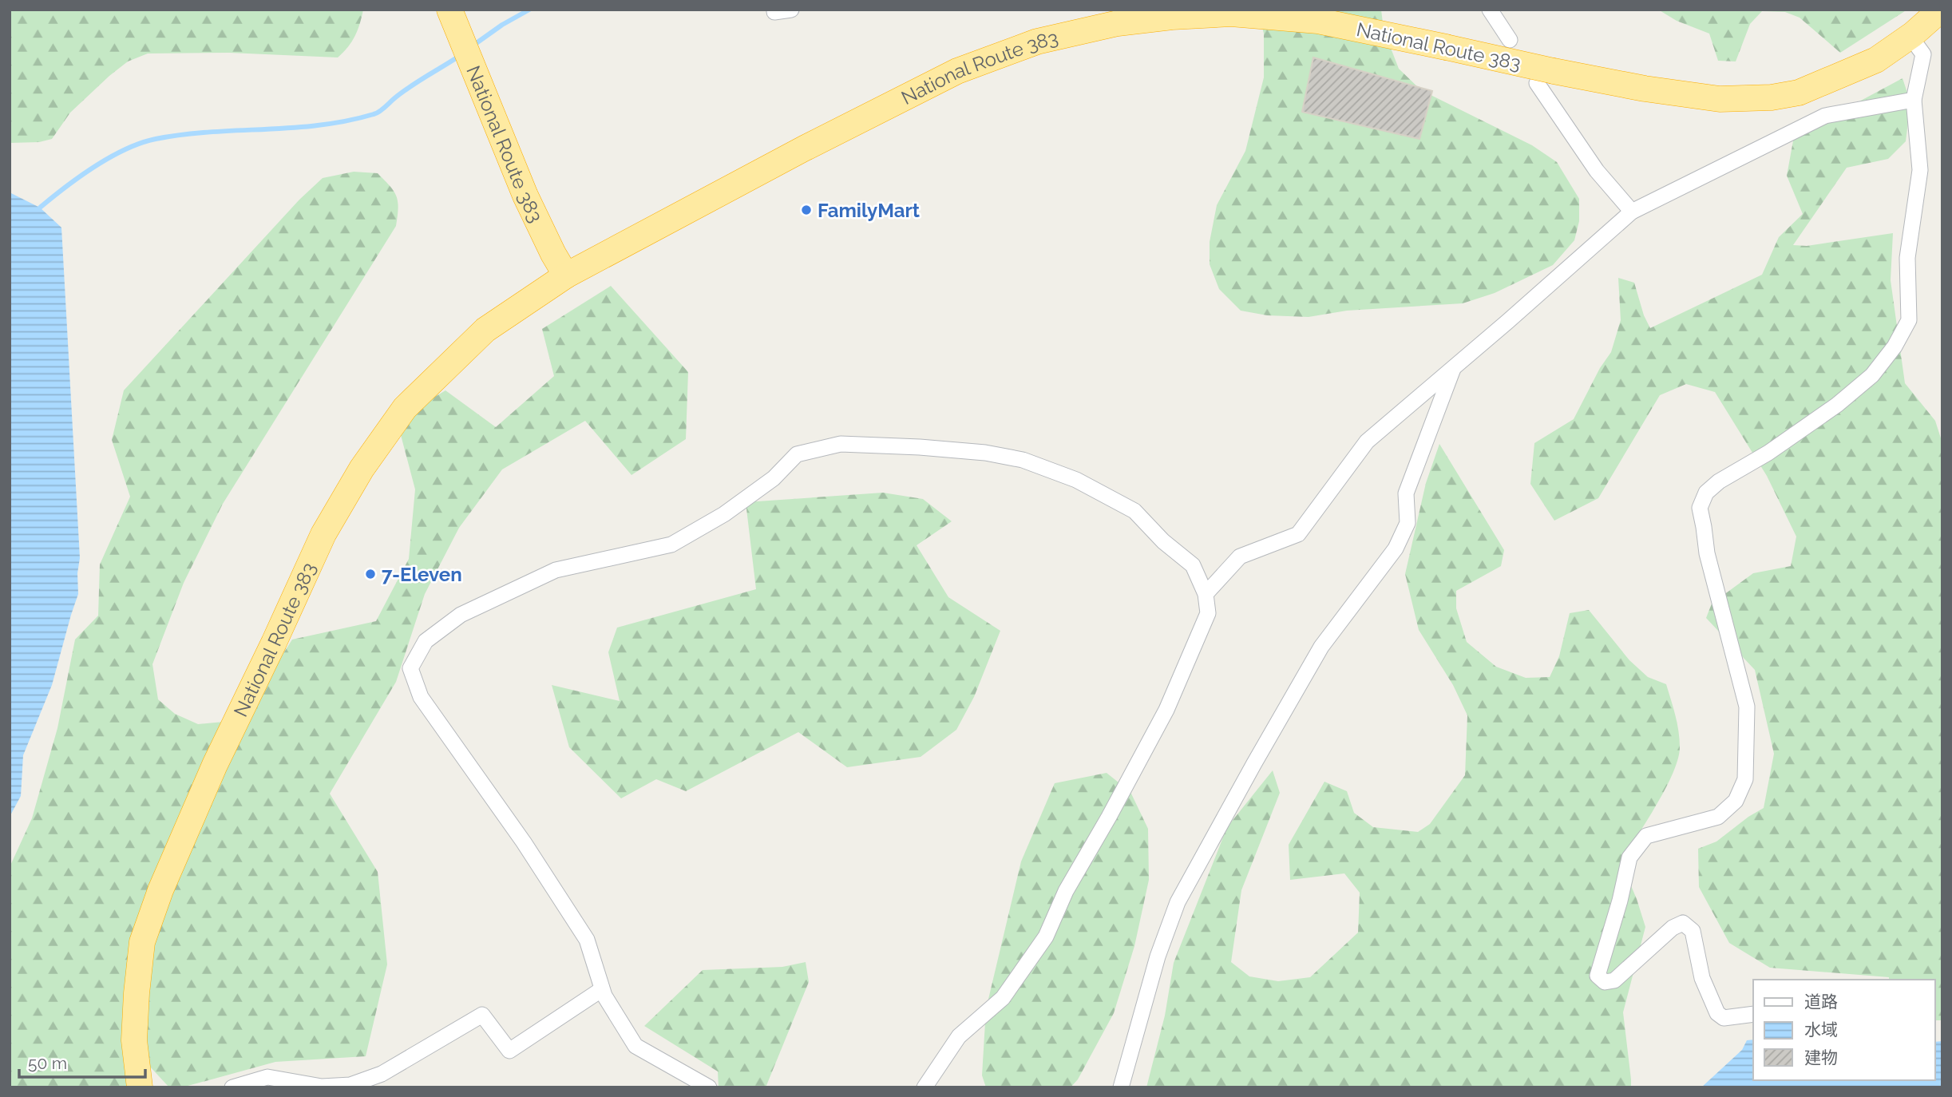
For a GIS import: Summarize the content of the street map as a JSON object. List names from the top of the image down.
{
  "streets": {
    "highway": ["National Route 383"]
  },
  "places": ["FamilyMart", "7-Eleven"],
  "legend": ["道路", "水域", "建物"],
  "scale_bar": "50 m"
}
